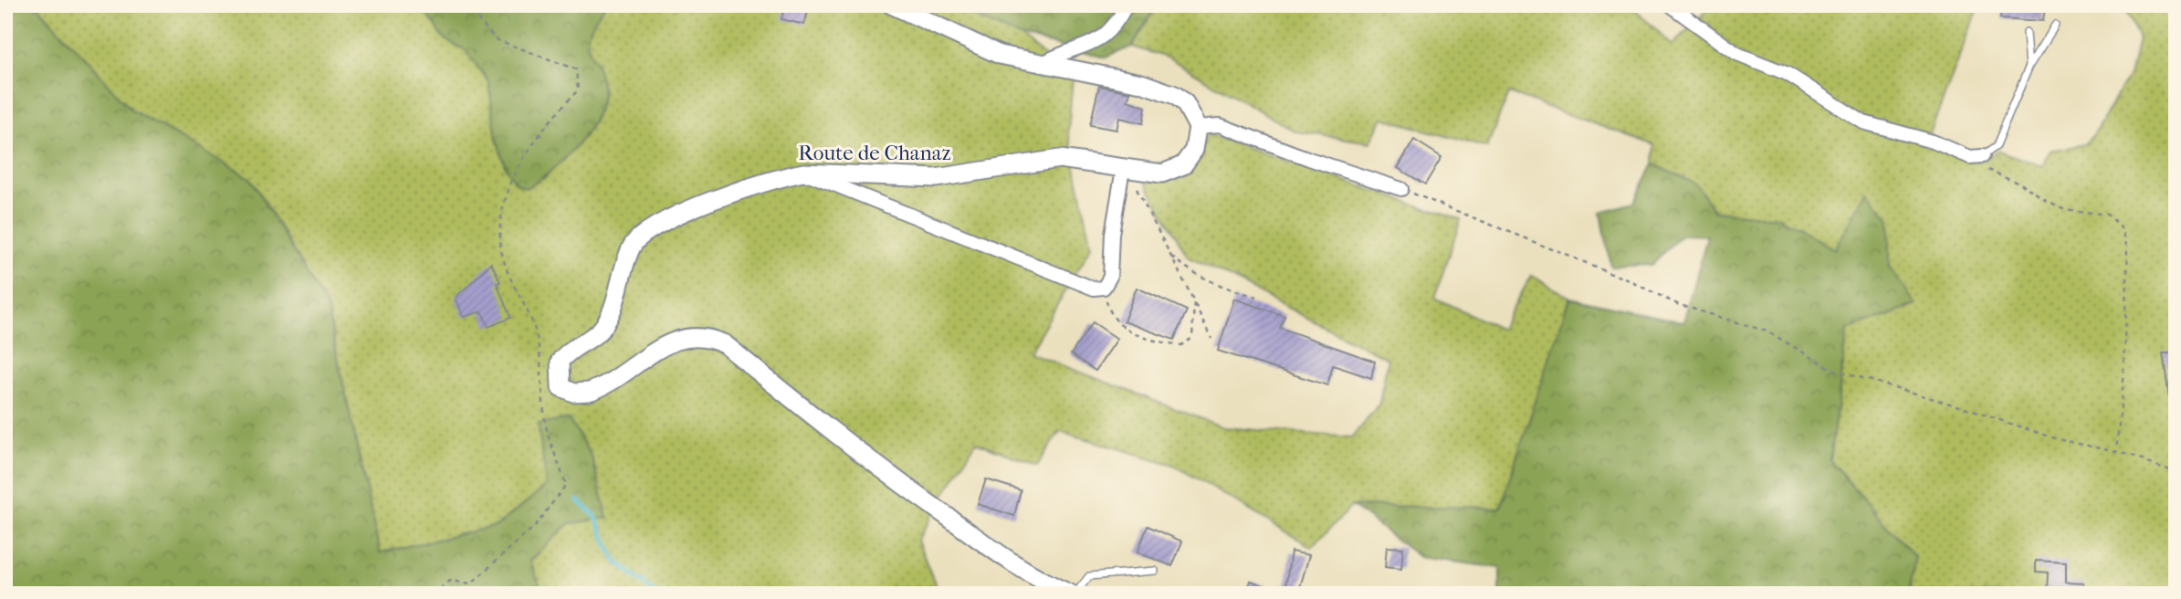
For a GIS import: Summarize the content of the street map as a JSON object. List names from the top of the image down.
{
  "streets": {
    "street": ["Route de Chanaz"]
  }
}
